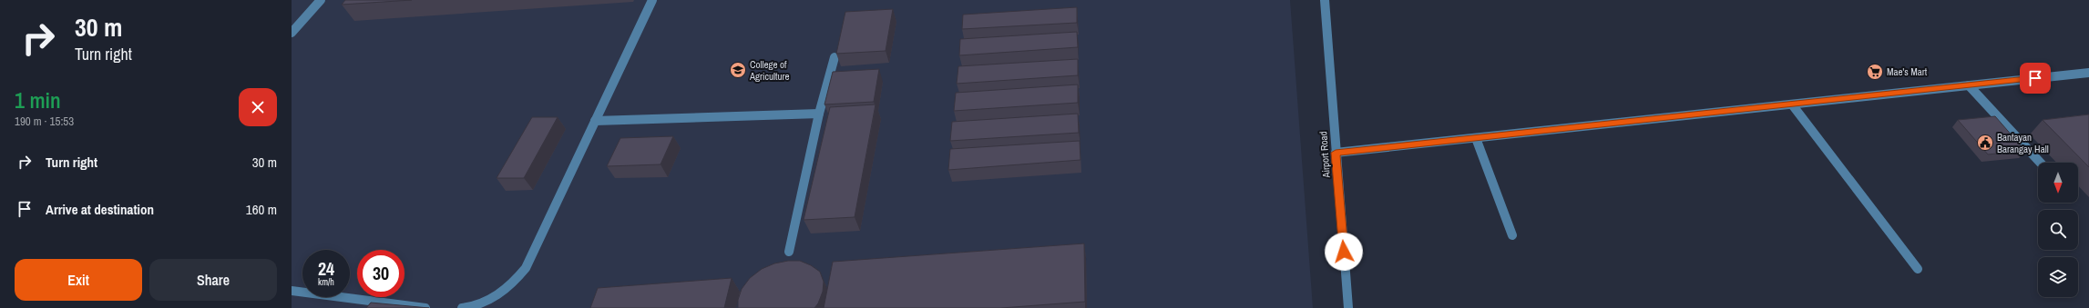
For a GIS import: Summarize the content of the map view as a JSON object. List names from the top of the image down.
{
  "streets": {
    "street": ["Airport Road"]
  },
  "places": {
    "school or university": ["College of Agriculture"],
    "supermarket": ["Mae's Mart"],
    "public building": ["Bantayan Barangay Hall"]
  },
  "north": "bottom",
  "page": {
    "turn": ["30 m", "Turn right"],
    "heading": ["1 min", "190 m · 15:53"],
    "list": [
      {
        "name": "Turn right",
        "value": "30 m"
      },
      {
        "name": "Arrive at destination",
        "value": "160 m"
      }
    ],
    "speed": "24 km/h",
    "limit": "30",
    "buttons": ["Exit", "Share"]
  }
}
